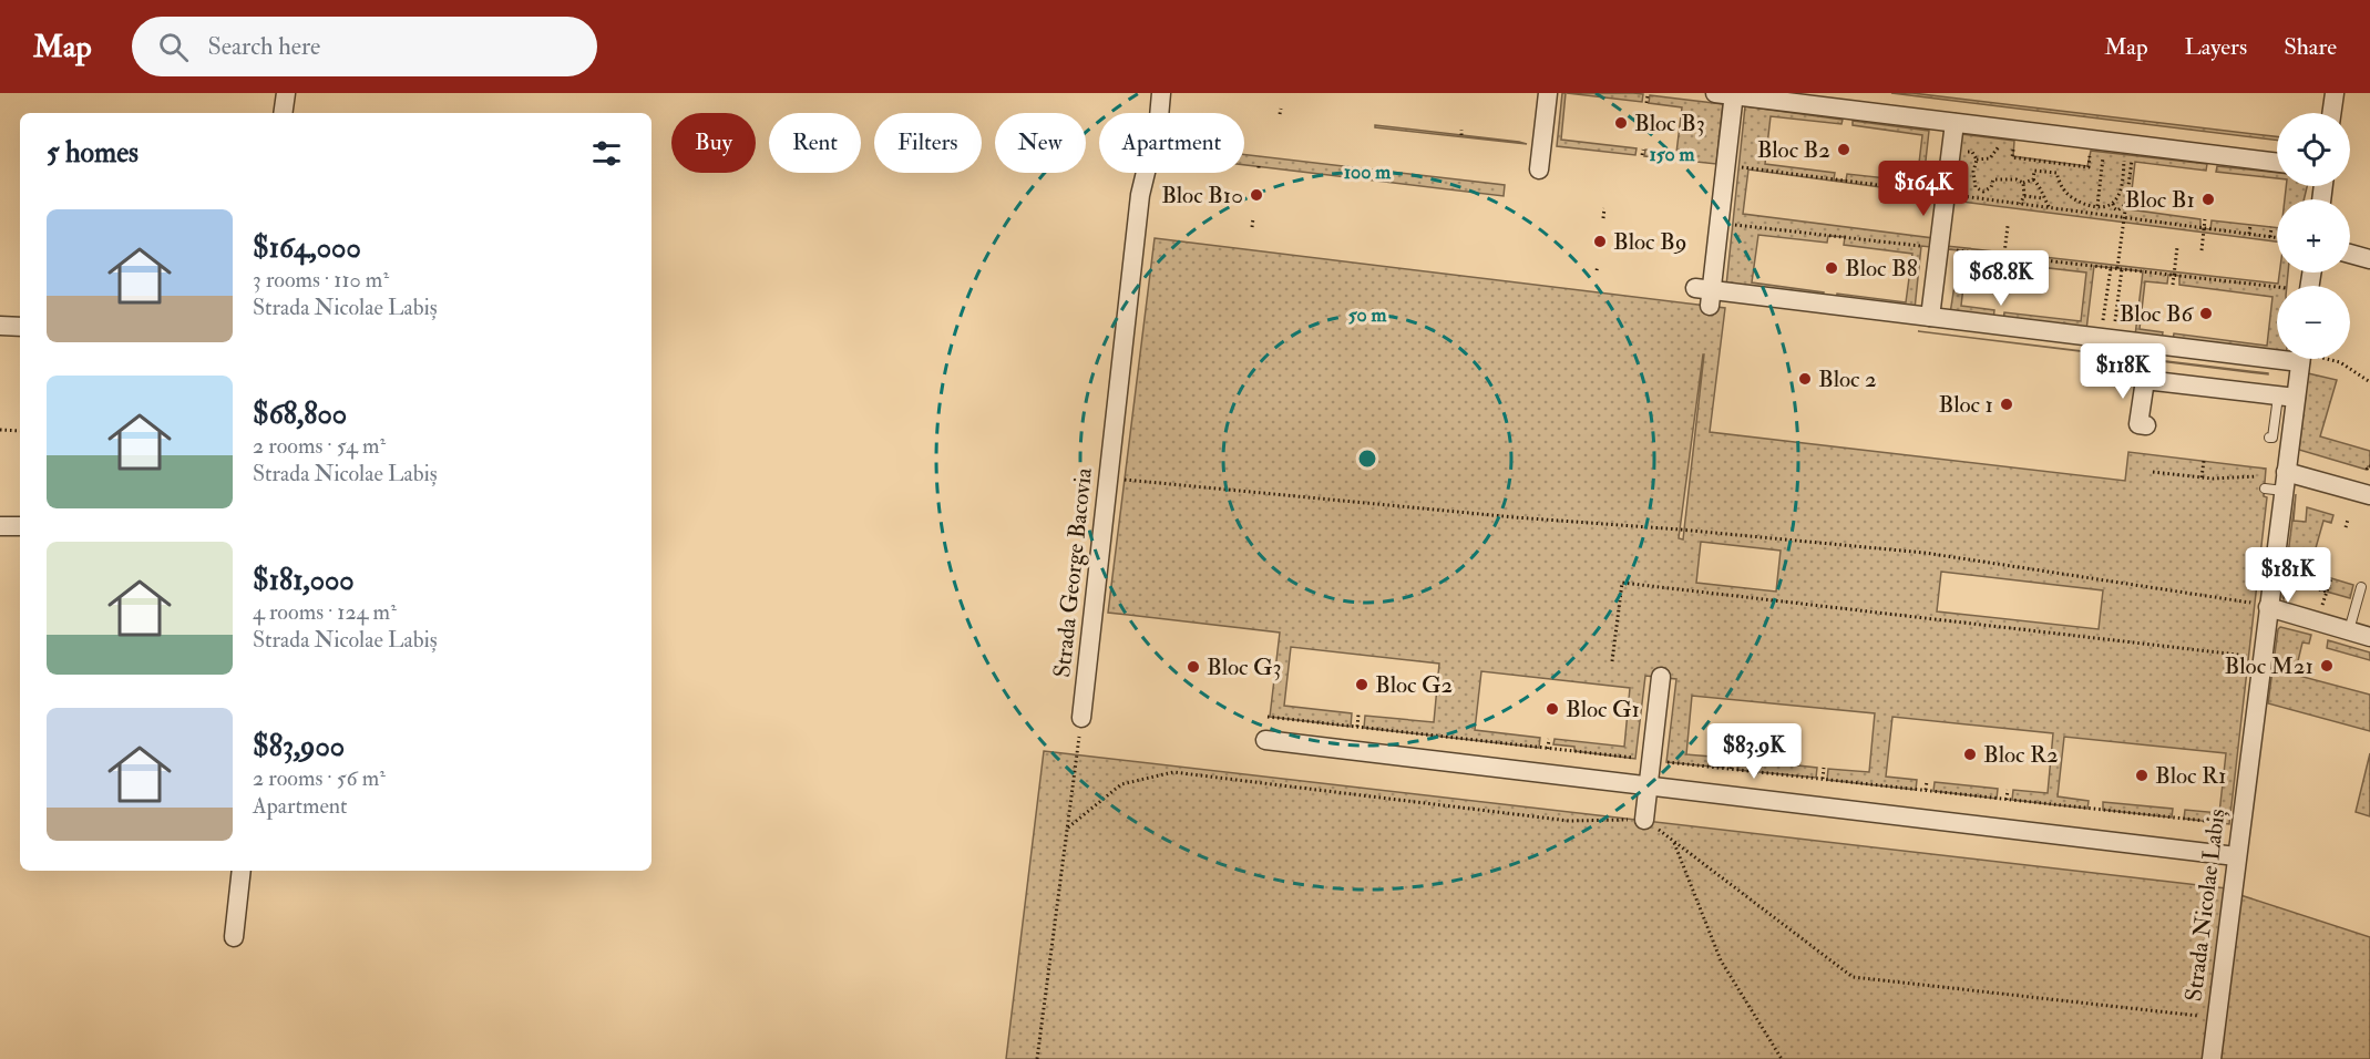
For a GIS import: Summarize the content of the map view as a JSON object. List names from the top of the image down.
{
  "streets": {
    "street": ["Strada George Bacovia", "Strada Nicolae Labiș"]
  },
  "places": [
    "Bloc B3",
    "Bloc B2",
    "Bloc B10",
    "Bloc B1",
    "Bloc B9",
    "Bloc B8",
    "Bloc B6",
    "Bloc 2",
    "Bloc 1",
    "Bloc M21",
    "Bloc G3",
    "Bloc G2",
    "Bloc G1",
    "Bloc R2",
    "Bloc R1"
  ],
  "page": {
    "header": "Map",
    "search": "Search here",
    "nav": ["Map", "Layers", "Share"],
    "map_buttons": ["+", "−"],
    "chip": [
      "Buy",
      "Rent",
      "Filters",
      "New",
      "Apartment"
    ],
    "heading": "5 homes",
    "price": [
      "$164K",
      "$68.8K",
      "$118K",
      "$181K",
      "$83.9K"
    ],
    "list": [
      {
        "name": "$164,000",
        "note": "3 rooms · 110 m² · Strada Nicolae Labiș"
      },
      {
        "name": "$68,800",
        "note": "2 rooms · 54 m² · Strada Nicolae Labiș"
      },
      {
        "name": "$181,000",
        "note": "4 rooms · 124 m² · Strada Nicolae Labiș"
      },
      {
        "name": "$83,900",
        "note": "2 rooms · 56 m² · Apartment"
      }
    ]
  },
  "rings": ["150 m", "100 m", "50 m"]
}
